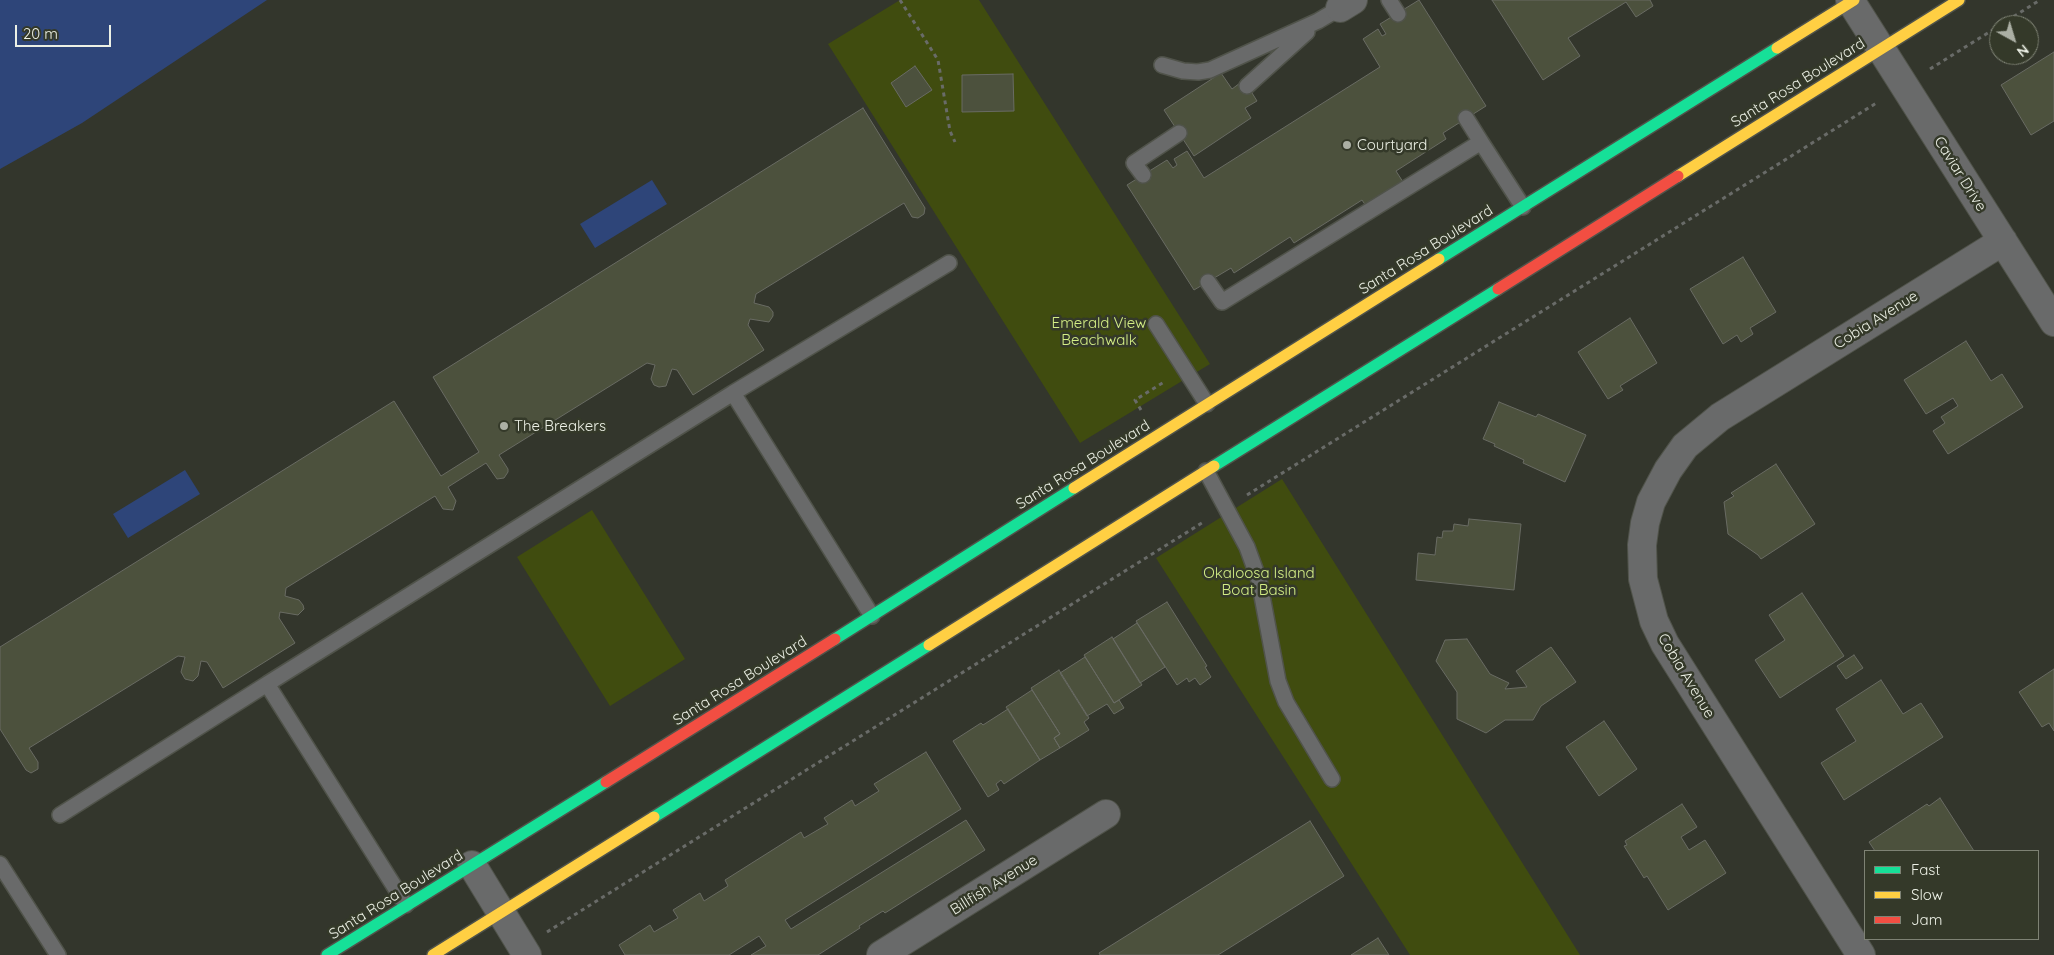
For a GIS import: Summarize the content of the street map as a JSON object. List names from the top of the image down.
{
  "streets": {
    "street": [
      "Santa Rosa Boulevard",
      "Caviar Drive",
      "Cobia Avenue",
      "Billfish Avenue"
    ]
  },
  "crossings": [
    ["Santa Rosa Boulevard", "Caviar Drive"],
    ["Caviar Drive", "Cobia Avenue"]
  ],
  "parks": ["Emerald View Beachwalk", "Okaloosa Island Boat Basin"],
  "places": ["Courtyard", "The Breakers"],
  "legend": ["Fast", "Slow", "Jam"],
  "scale_bar": "20 m",
  "north": "bottom right"
}
